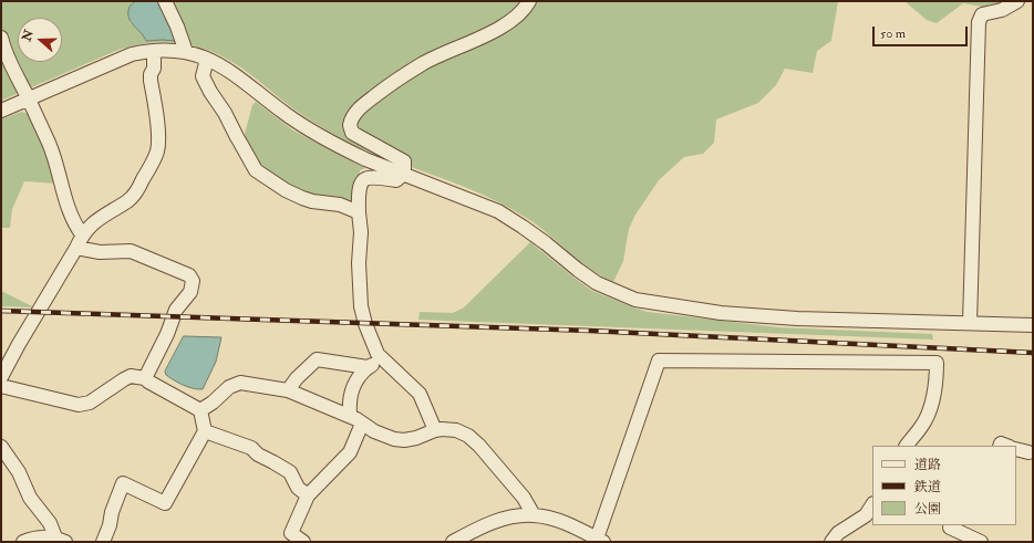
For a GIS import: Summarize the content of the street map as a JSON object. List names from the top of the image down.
{
  "legend": ["道路", "鉄道", "公園"],
  "scale_bar": "50 m",
  "north": "left"
}
